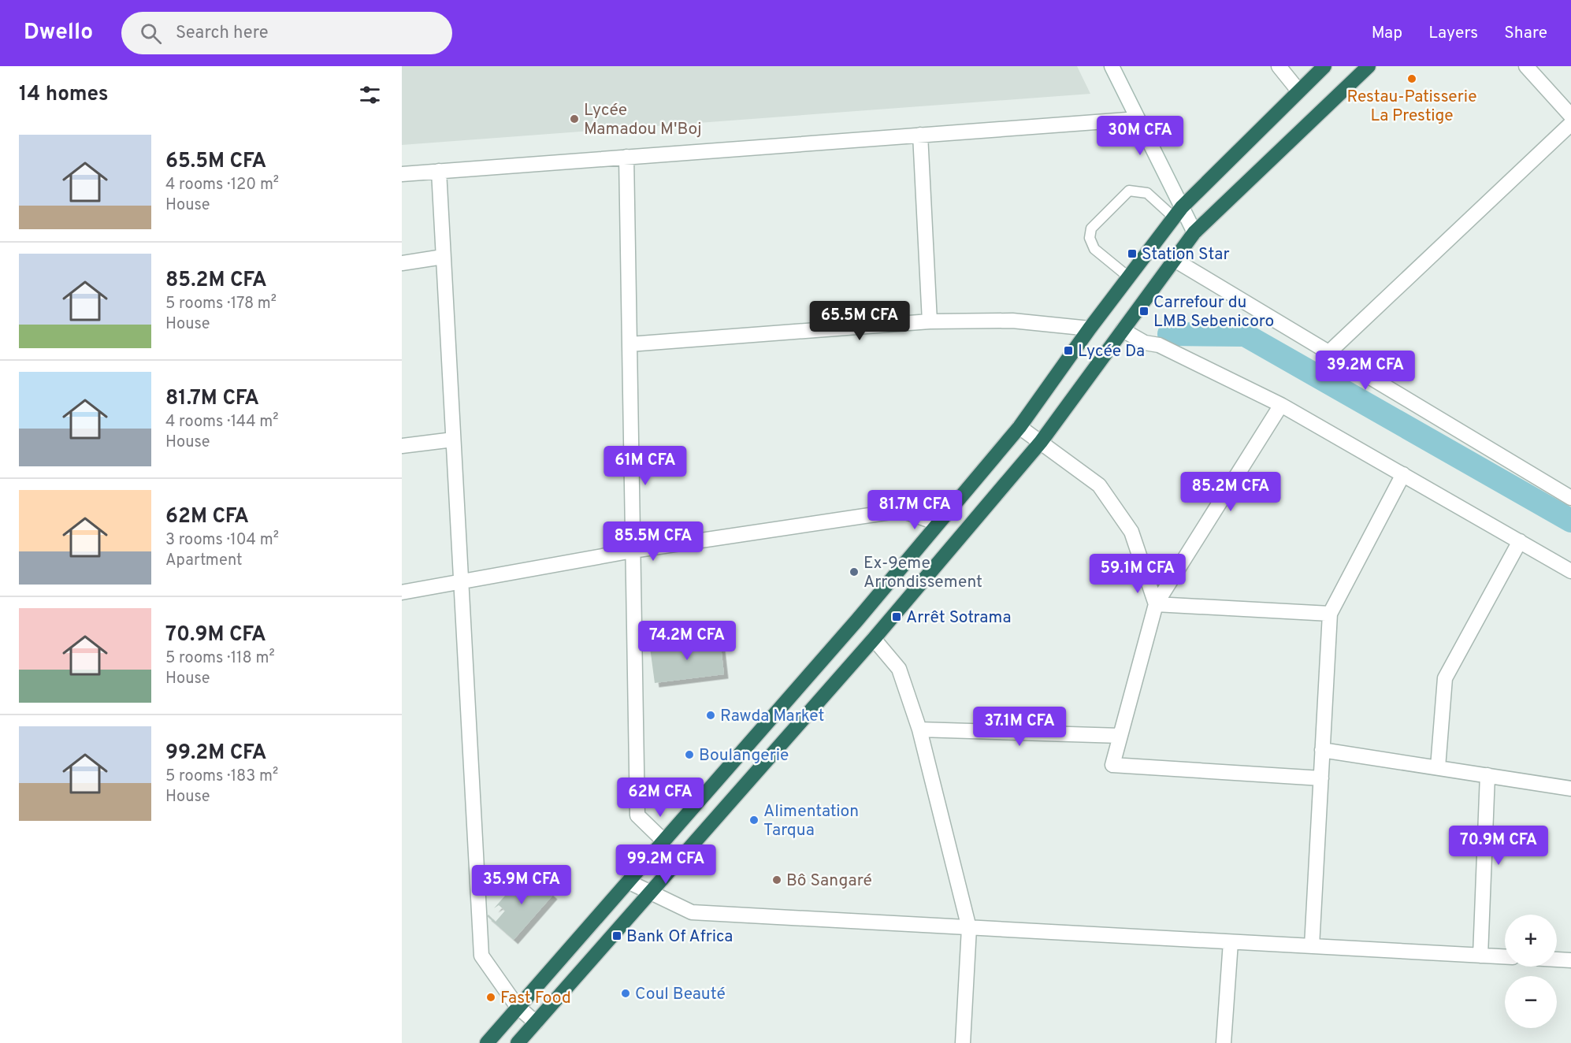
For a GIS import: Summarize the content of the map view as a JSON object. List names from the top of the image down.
{
  "places": {
    "other": [
      "Restau-Patisserie La Prestige",
      "Lycée Mamadou M'Boj",
      "Ex-9eme Arrondissement",
      "Rawda Market",
      "Boulangerie",
      "Alimentation Tarqua",
      "Bô Sangaré",
      "Coul Beauté",
      "Fast Food"
    ],
    "transit": [
      "Station Star",
      "Carrefour du LMB Sebenicoro",
      "Lycée Da",
      "Arrêt Sotrama",
      "Bank Of Africa"
    ]
  },
  "page": {
    "header": "Dwello",
    "search": "Search here",
    "nav": ["Map", "Layers", "Share"],
    "heading": "14 homes",
    "price": [
      "30M CFA",
      "65.5M CFA",
      "39.2M CFA",
      "61M CFA",
      "85.2M CFA",
      "81.7M CFA",
      "85.5M CFA",
      "59.1M CFA",
      "74.2M CFA",
      "37.1M CFA",
      "62M CFA",
      "70.9M CFA",
      "99.2M CFA",
      "35.9M CFA"
    ],
    "list": [
      {
        "name": "65.5M CFA",
        "note": "4 rooms · 120 m² · House"
      },
      {
        "name": "85.2M CFA",
        "note": "5 rooms · 178 m² · House"
      },
      {
        "name": "81.7M CFA",
        "note": "4 rooms · 144 m² · House"
      },
      {
        "name": "62M CFA",
        "note": "3 rooms · 104 m² · Apartment"
      },
      {
        "name": "70.9M CFA",
        "note": "5 rooms · 118 m² · House"
      },
      {
        "name": "99.2M CFA",
        "note": "5 rooms · 183 m² · House"
      }
    ],
    "map_buttons": ["+", "−"]
  }
}
